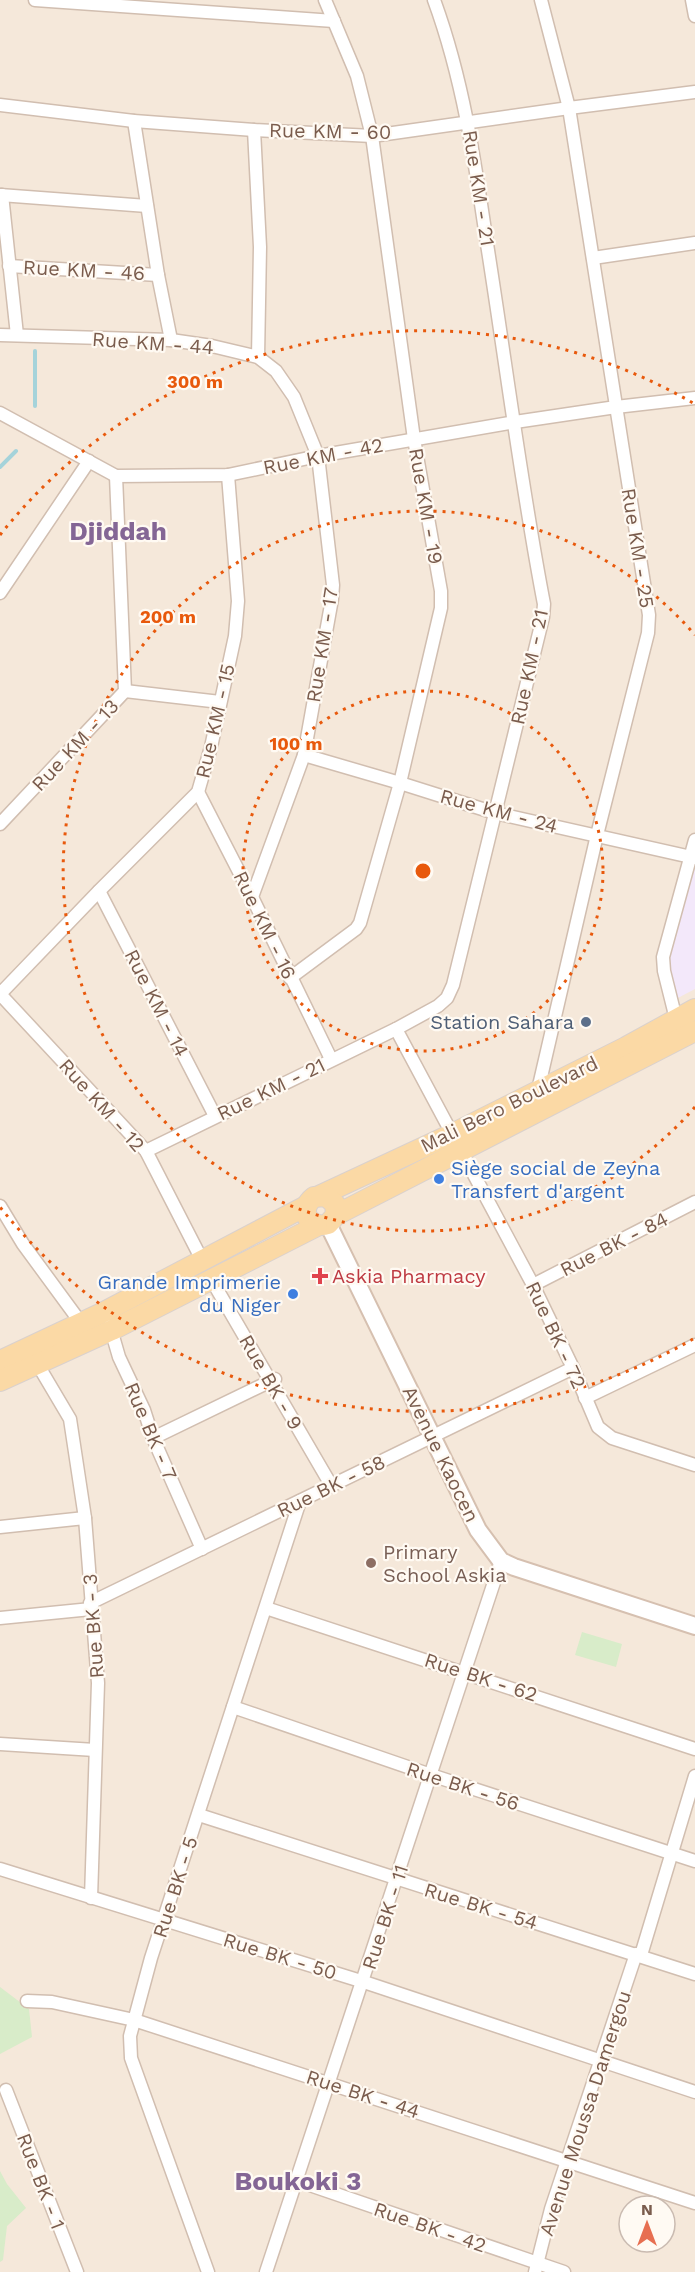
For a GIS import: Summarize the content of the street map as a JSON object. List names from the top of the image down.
{
  "streets": {
    "main road": ["Mali Bero Boulevard"],
    "street": [
      "Rue KM - 60",
      "Rue KM - 21",
      "Rue KM - 46",
      "Rue KM - 44",
      "Rue KM - 42",
      "Rue KM - 19",
      "Rue KM - 25",
      "Rue KM - 17",
      "Rue KM - 15",
      "Rue KM - 13",
      "Rue KM - 24",
      "Rue KM - 16",
      "Rue KM - 14",
      "Rue KM - 12",
      "Rue BK - 84",
      "Rue BK - 72",
      "Rue BK - 9",
      "Rue BK - 7",
      "Avenue Kaocen",
      "Rue BK - 58",
      "Rue BK - 3",
      "Rue BK - 62",
      "Rue BK - 56",
      "Rue BK - 5",
      "Rue BK - 54",
      "Rue BK - 11",
      "Rue BK - 50",
      "Rue BK - 44",
      "Avenue Moussa Damergou",
      "Rue BK - 1",
      "Rue BK - 42"
    ]
  },
  "crossings": [
    ["Rue KM - 60", "Rue KM - 21"],
    ["Rue KM - 60", "Rue KM - 19"],
    ["Rue KM - 60", "Rue KM - 25"],
    ["Rue KM - 21", "Rue KM - 42"],
    ["Rue KM - 21", "Rue KM - 24"],
    ["Rue KM - 21", "Rue KM - 16"],
    ["Rue KM - 21", "Rue KM - 14"],
    ["Rue KM - 21", "Rue KM - 12"],
    ["Rue KM - 21", "Rue BK - 72"],
    ["Rue KM - 44", "Rue KM - 42"],
    ["Rue KM - 44", "Rue KM - 17"],
    ["Rue KM - 42", "Rue KM - 19"],
    ["Rue KM - 42", "Rue KM - 25"],
    ["Rue KM - 42", "Rue KM - 17"],
    ["Rue KM - 42", "Rue KM - 15"],
    ["Rue KM - 42", "Rue KM - 13"],
    ["Rue KM - 19", "Rue KM - 24"],
    ["Rue KM - 19", "Rue KM - 16"],
    ["Rue KM - 25", "Rue KM - 24"],
    ["Rue KM - 25", "Mali Bero Boulevard"],
    ["Rue KM - 17", "Rue KM - 24"],
    ["Rue KM - 17", "Rue KM - 16"],
    ["Rue KM - 15", "Rue KM - 16"],
    ["Rue KM - 15", "Rue KM - 14"],
    ["Rue KM - 15", "Rue KM - 12"],
    ["Mali Bero Boulevard", "Rue KM - 12"],
    ["Mali Bero Boulevard", "Rue BK - 72"],
    ["Mali Bero Boulevard", "Rue BK - 9"],
    ["Mali Bero Boulevard", "Rue BK - 7"],
    ["Mali Bero Boulevard", "Avenue Kaocen"],
    ["Rue BK - 84", "Rue BK - 72"],
    ["Rue BK - 72", "Rue BK - 58"],
    ["Rue BK - 9", "Rue BK - 58"],
    ["Rue BK - 7", "Rue BK - 58"],
    ["Avenue Kaocen", "Rue BK - 58"],
    ["Avenue Kaocen", "Rue BK - 11"],
    ["Rue BK - 58", "Rue BK - 3"],
    ["Rue BK - 58", "Rue BK - 5"],
    ["Rue BK - 3", "Rue BK - 50"],
    ["Rue BK - 62", "Rue BK - 5"],
    ["Rue BK - 62", "Rue BK - 11"],
    ["Rue BK - 56", "Rue BK - 5"],
    ["Rue BK - 56", "Rue BK - 11"],
    ["Rue BK - 56", "Avenue Moussa Damergou"],
    ["Rue BK - 5", "Rue BK - 54"],
    ["Rue BK - 5", "Rue BK - 50"],
    ["Rue BK - 5", "Rue BK - 44"],
    ["Rue BK - 54", "Rue BK - 11"],
    ["Rue BK - 54", "Avenue Moussa Damergou"],
    ["Rue BK - 11", "Rue BK - 50"],
    ["Rue BK - 11", "Rue BK - 44"],
    ["Rue BK - 11", "Rue BK - 42"],
    ["Rue BK - 50", "Avenue Moussa Damergou"],
    ["Rue BK - 44", "Avenue Moussa Damergou"],
    ["Avenue Moussa Damergou", "Rue BK - 42"]
  ],
  "districts": ["Djiddah", "Boukoki 3"],
  "places": {
    "other": [
      "Station Sahara",
      "Siège social de Zeyna Transfert d'argent",
      "Grande Imprimerie du Niger",
      "Primary School Askia"
    ],
    "health": ["Askia Pharmacy"]
  },
  "north": "top",
  "rings": ["300 m", "200 m", "100 m"]
}
